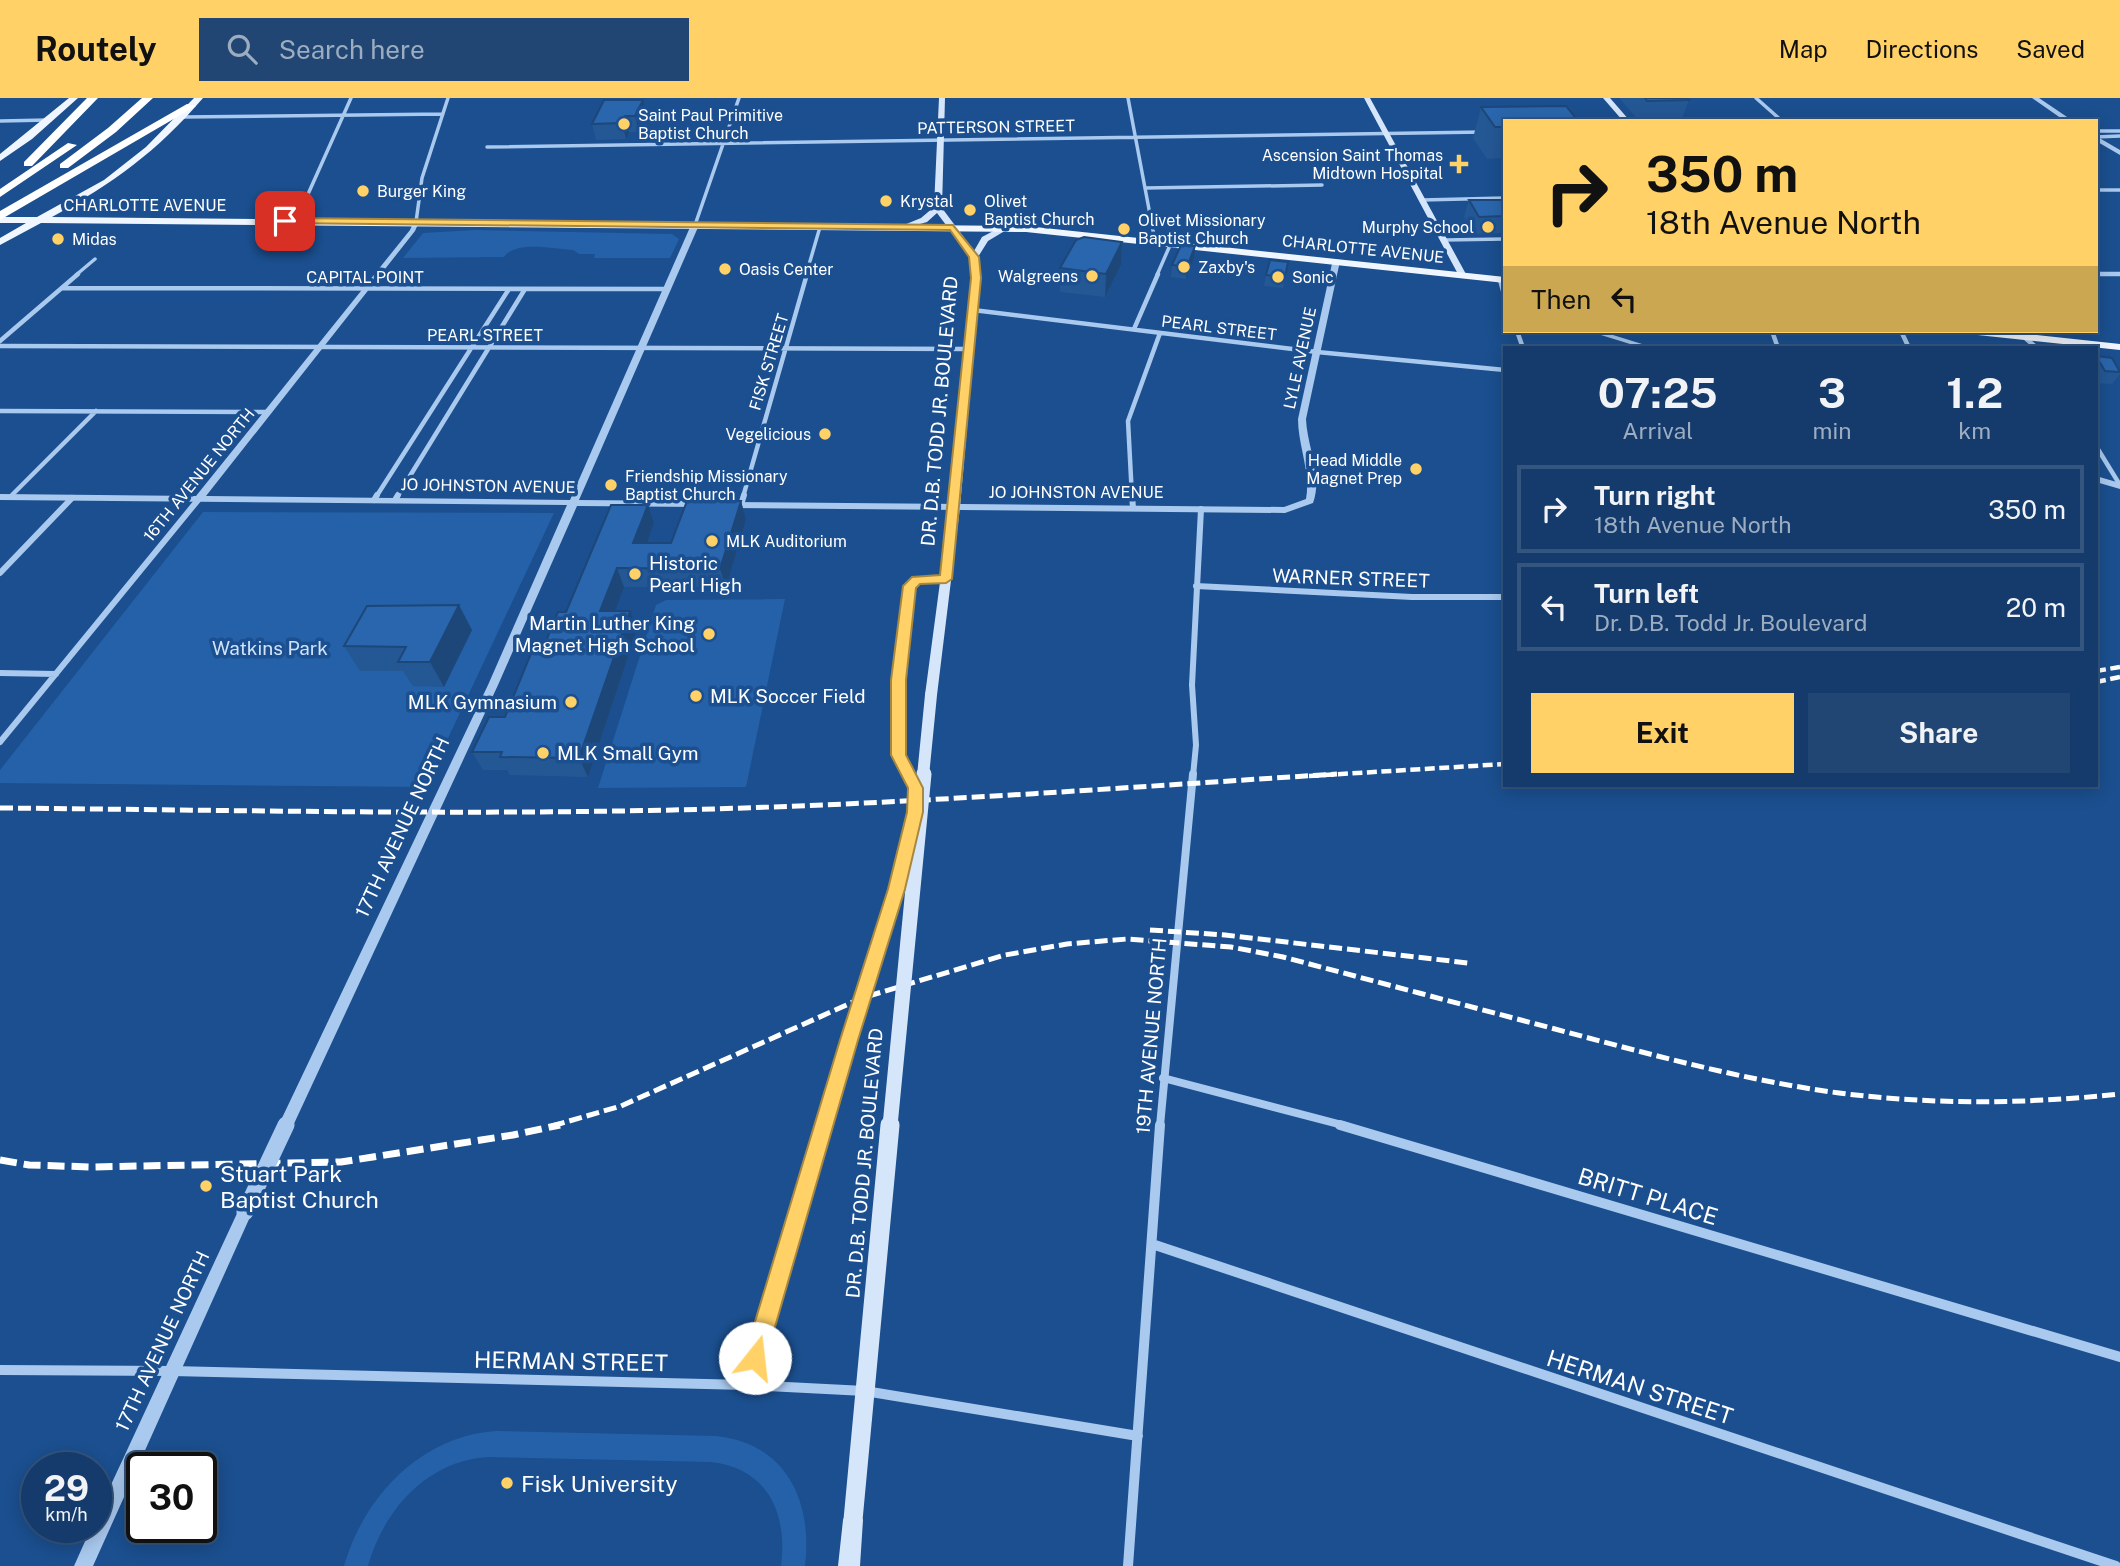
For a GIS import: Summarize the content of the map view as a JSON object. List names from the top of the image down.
{
  "streets": {
    "main road": ["CHARLOTTE AVENUE", "DR. D.B. TODD JR. BOULEVARD"],
    "street": [
      "PATTERSON STREET",
      "CAPITAL POINT",
      "PEARL STREET",
      "LYLE AVENUE",
      "FISK STREET",
      "16TH AVENUE NORTH",
      "JO JOHNSTON AVENUE",
      "WARNER STREET",
      "17TH AVENUE NORTH",
      "19TH AVENUE NORTH",
      "BRITT PLACE",
      "HERMAN STREET"
    ]
  },
  "crossings": [
    ["PATTERSON STREET", "17TH AVENUE NORTH"],
    ["CHARLOTTE AVENUE", "LYLE AVENUE"],
    ["CHARLOTTE AVENUE", "FISK STREET"],
    ["CHARLOTTE AVENUE", "DR. D.B. TODD JR. BOULEVARD"],
    ["CHARLOTTE AVENUE", "16TH AVENUE NORTH"],
    ["CHARLOTTE AVENUE", "17TH AVENUE NORTH"],
    ["CAPITAL POINT", "16TH AVENUE NORTH"],
    ["CAPITAL POINT", "17TH AVENUE NORTH"],
    ["PEARL STREET", "LYLE AVENUE"],
    ["PEARL STREET", "FISK STREET"],
    ["PEARL STREET", "DR. D.B. TODD JR. BOULEVARD"],
    ["PEARL STREET", "16TH AVENUE NORTH"],
    ["PEARL STREET", "17TH AVENUE NORTH"],
    ["LYLE AVENUE", "JO JOHNSTON AVENUE"],
    ["FISK STREET", "JO JOHNSTON AVENUE"],
    ["DR. D.B. TODD JR. BOULEVARD", "JO JOHNSTON AVENUE"],
    ["16TH AVENUE NORTH", "JO JOHNSTON AVENUE"],
    ["JO JOHNSTON AVENUE", "17TH AVENUE NORTH"],
    ["JO JOHNSTON AVENUE", "19TH AVENUE NORTH"],
    ["WARNER STREET", "19TH AVENUE NORTH"],
    ["17TH AVENUE NORTH", "HERMAN STREET"],
    ["19TH AVENUE NORTH", "BRITT PLACE"],
    ["19TH AVENUE NORTH", "HERMAN STREET"]
  ],
  "parks": ["Watkins Park"],
  "places": {
    "other": [
      "Saint Paul Primitive Baptist Church",
      "Burger King",
      "Krystal",
      "Olivet Baptist Church",
      "Murphy School",
      "Olivet Missionary Baptist Church",
      "Midas",
      "Zaxby's",
      "Oasis Center",
      "Walgreens",
      "Sonic",
      "Vegelicious",
      "Head Middle Magnet Prep",
      "Friendship Missionary Baptist Church",
      "MLK Auditorium",
      "Historic Pearl High",
      "Martin Luther King Magnet High School",
      "MLK Soccer Field",
      "MLK Gymnasium",
      "MLK Small Gym",
      "Stuart Park Baptist Church",
      "Fisk University"
    ],
    "health": ["Ascension Saint Thomas Midtown Hospital"]
  },
  "page": {
    "header": "Routely",
    "search": "Search here",
    "nav": ["Map", "Directions", "Saved"],
    "turn": ["350 m", "18th Avenue North"],
    "then": "Then",
    "eta": [
      "07:25",
      "Arrival",
      "3",
      "min",
      "1.2",
      "km"
    ],
    "list": [
      {
        "name": "Turn right",
        "note": "18th Avenue North",
        "value": "350 m"
      },
      {
        "name": "Turn left",
        "note": "Dr. D.B. Todd Jr. Boulevard",
        "value": "20 m"
      }
    ],
    "buttons": ["Exit", "Share"],
    "speed": "29 km/h",
    "limit": "30"
  }
}
